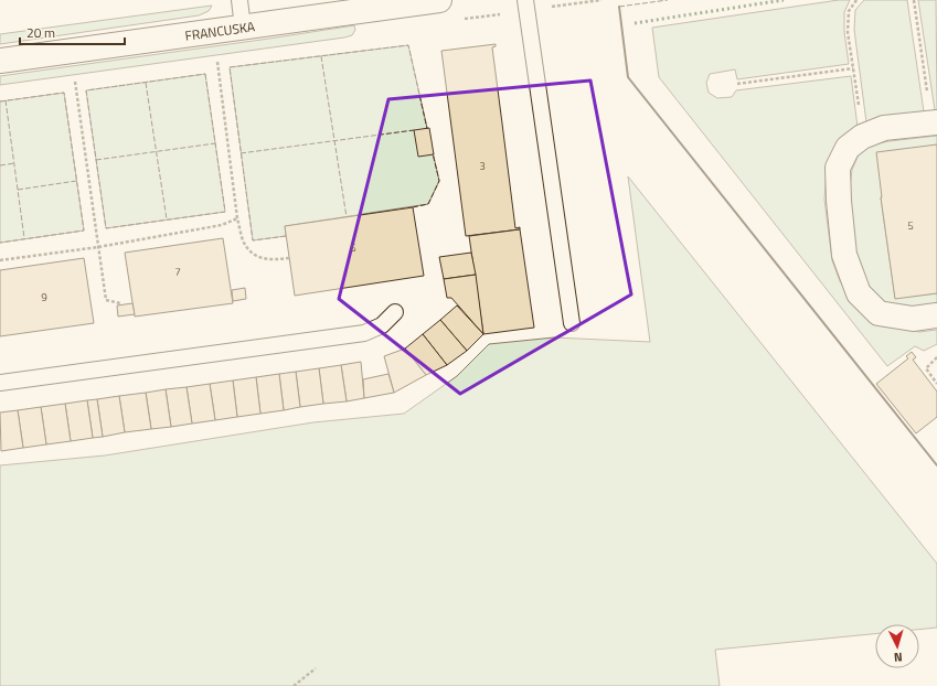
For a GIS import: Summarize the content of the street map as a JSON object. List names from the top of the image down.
{
  "streets": {
    "street": ["FRANCUSKA"]
  },
  "house_numbers": [
    "3",
    "5",
    "5",
    "7",
    "9"
  ],
  "scale_bar": "20 m",
  "north": "bottom"
}
